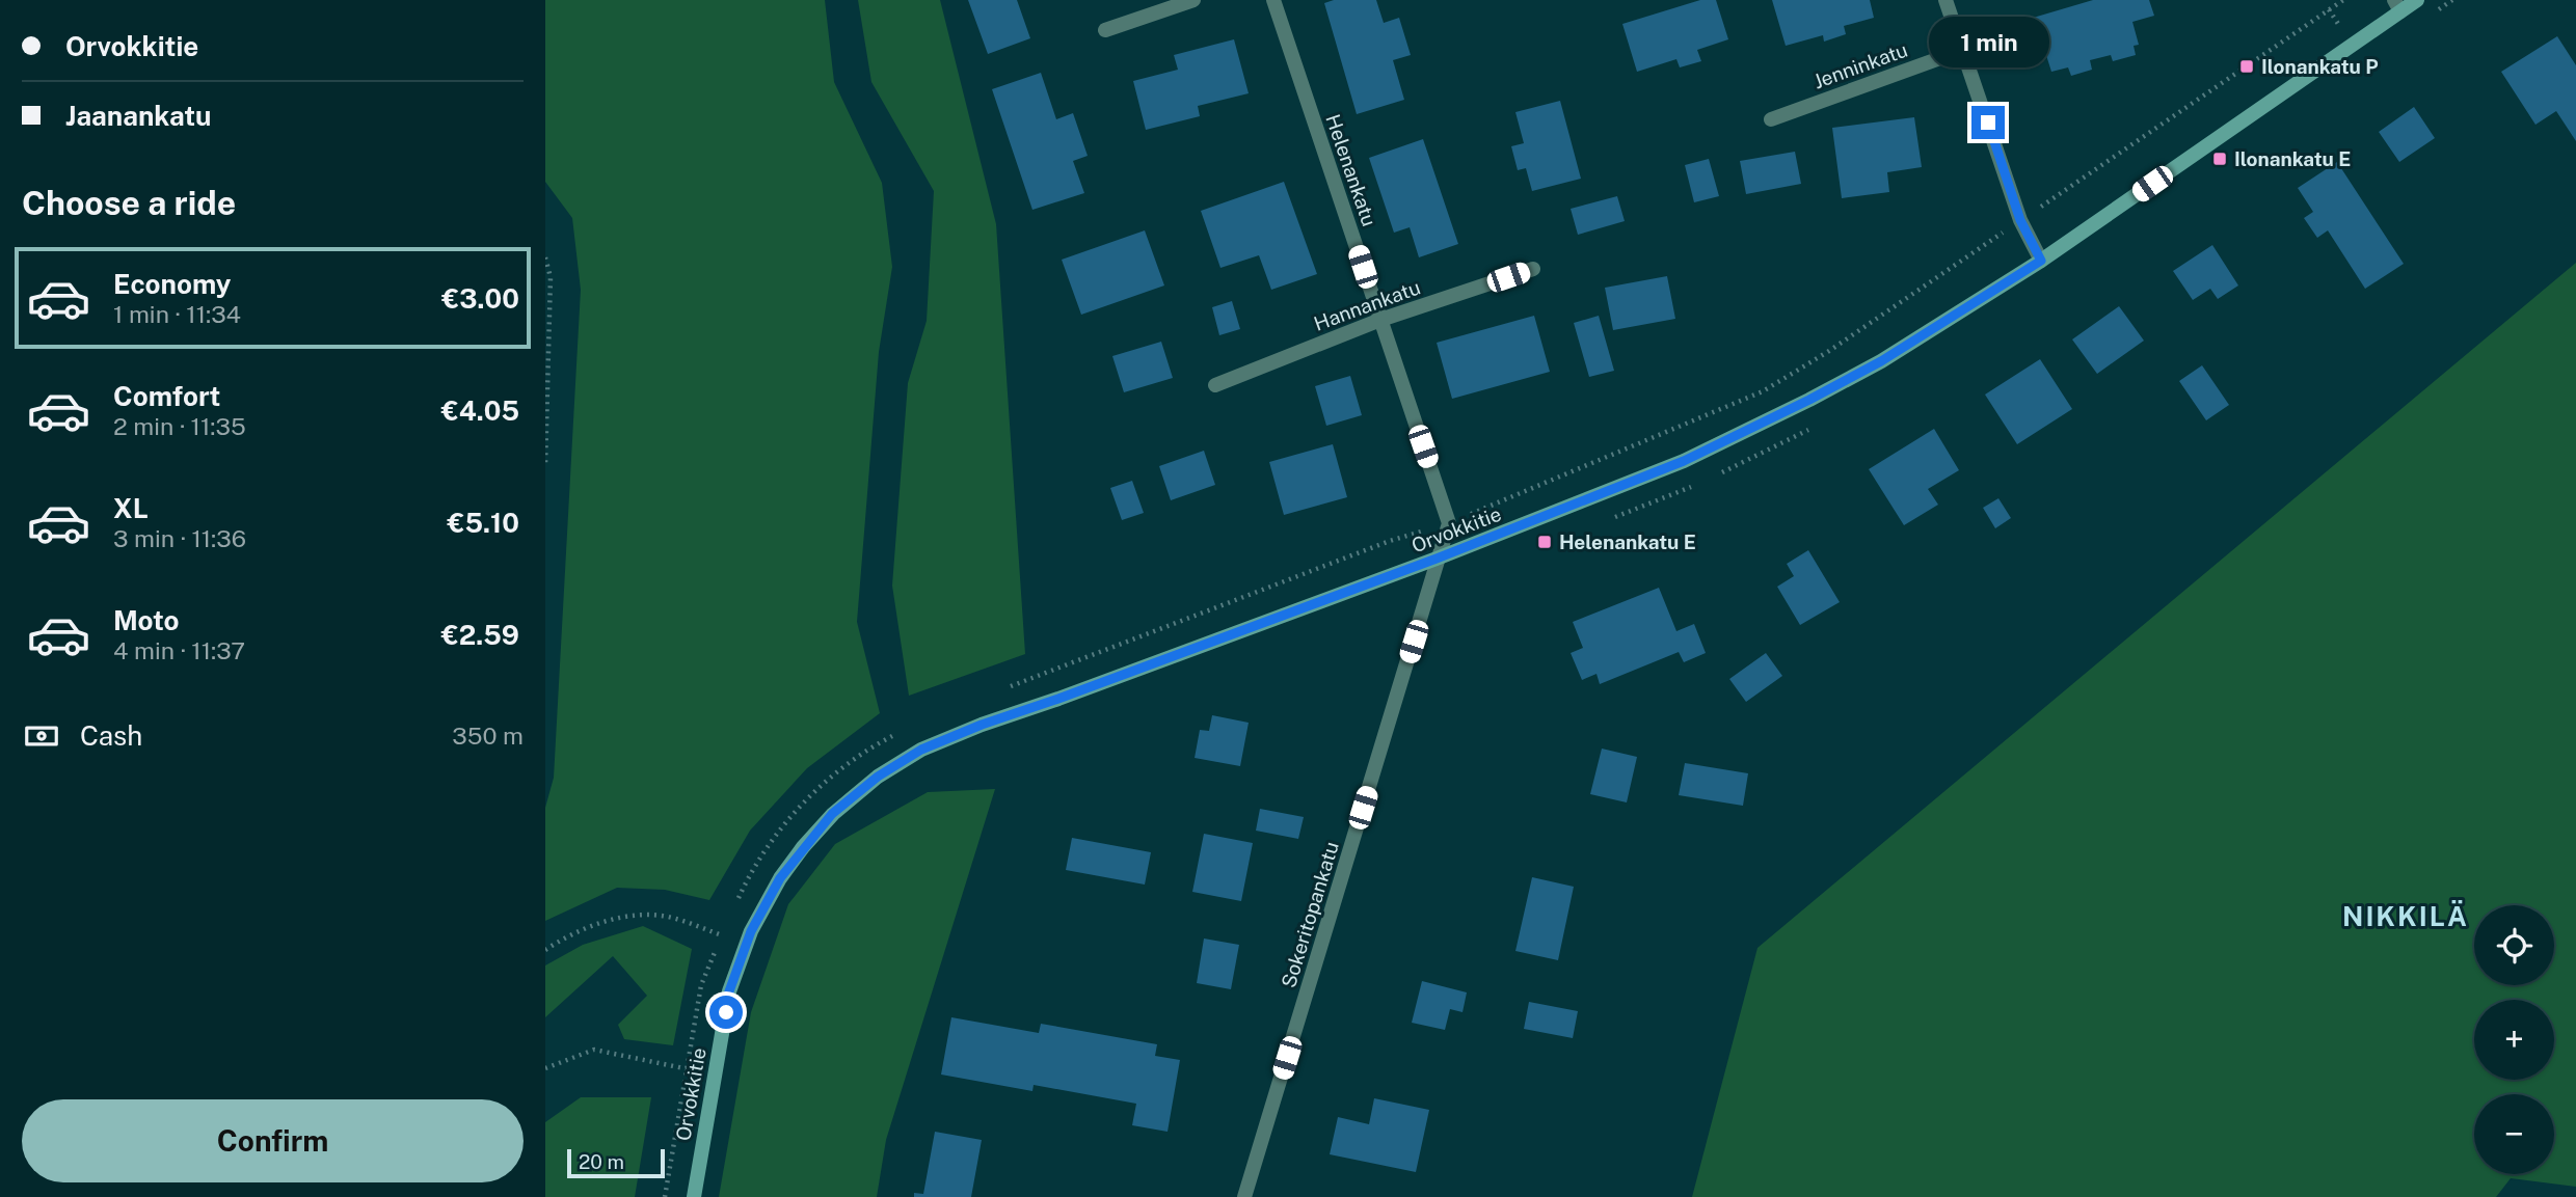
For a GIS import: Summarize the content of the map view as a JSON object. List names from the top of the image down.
{
  "streets": {
    "street": [
      "Jenninkatu",
      "Helenankatu",
      "Hannankatu",
      "Orvokkitie",
      "Sokeritopankatu"
    ]
  },
  "crossings": [
    ["Helenankatu", "Hannankatu"],
    ["Orvokkitie", "Sokeritopankatu"]
  ],
  "districts": ["NIKKILÄ"],
  "places": {
    "transit": ["Ilonankatu P", "Ilonankatu E", "Helenankatu E"]
  },
  "scale_bar": "20 m",
  "page": {
    "banner": ["Orvokkitie", "Jaanankatu"],
    "bubble": "1 min",
    "heading": "Choose a ride",
    "list": [
      {
        "name": "Economy",
        "note": "1 min · 11:34",
        "value": "€3.00"
      },
      {
        "name": "Comfort",
        "note": "2 min · 11:35",
        "value": "€4.05"
      },
      {
        "name": "XL",
        "note": "3 min · 11:36",
        "value": "€5.10"
      },
      {
        "name": "Moto",
        "note": "4 min · 11:37",
        "value": "€2.59"
      }
    ],
    "pay": ["Cash", "350 m"],
    "map_buttons": ["+", "−"],
    "buttons": "Confirm",
    "scale": "20 m"
  }
}
